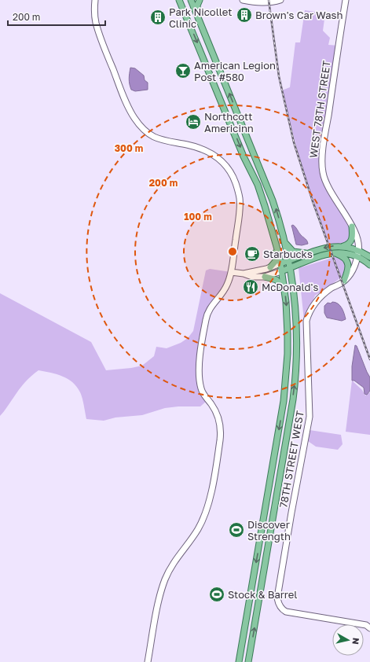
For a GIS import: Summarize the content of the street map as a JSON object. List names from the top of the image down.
{
  "streets": {
    "street": ["WEST 78TH STREET", "78TH STREET WEST"]
  },
  "crossings": [
    ["WEST 78TH STREET", "78TH STREET WEST"]
  ],
  "places": {
    "building": ["Brown's Car Wash", "Park Nicollet Clinic"],
    "bar": ["American Legion Post #580"],
    "hotel": ["Northcott Americinn"],
    "cafe": ["Starbucks"],
    "restaurant": ["McDonald's"],
    "sports": ["Discover Strength", "Stock & Barrel"]
  },
  "scale_bar": "200 m",
  "north": "right",
  "rings": ["300 m", "200 m", "100 m"]
}
